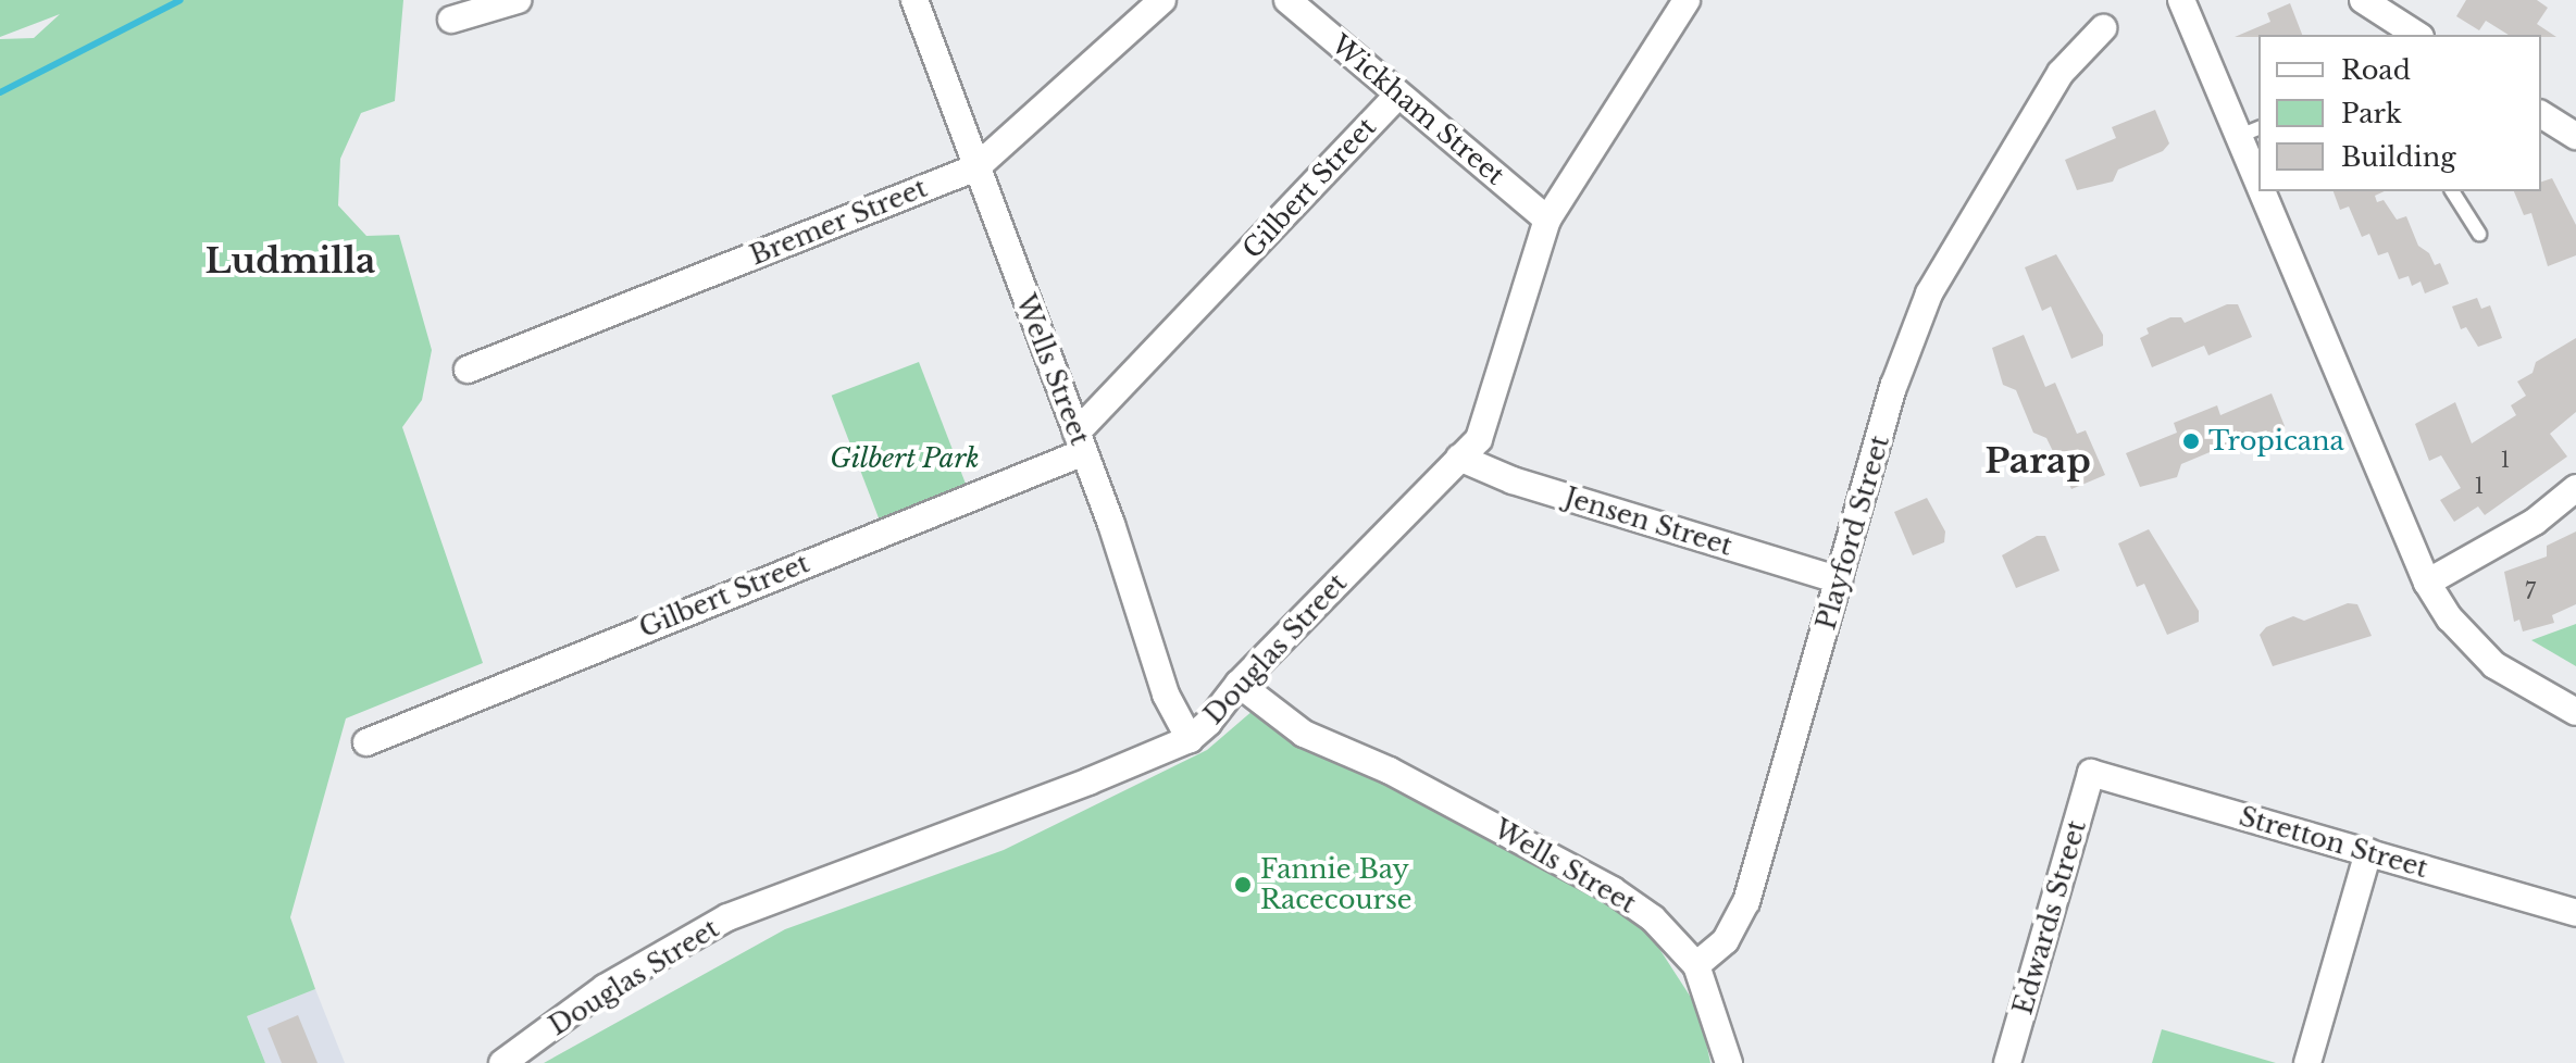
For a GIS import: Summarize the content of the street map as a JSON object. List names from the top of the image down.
{
  "streets": {
    "street": [
      "Wickham Street",
      "Gilbert Street",
      "Bremer Street",
      "Wells Street",
      "Jensen Street",
      "Playford Street",
      "Douglas Street",
      "Stretton Street",
      "Edwards Street"
    ]
  },
  "crossings": [
    ["Wickham Street", "Gilbert Street"],
    ["Wickham Street", "Douglas Street"],
    ["Gilbert Street", "Wells Street"],
    ["Bremer Street", "Wells Street"],
    ["Wells Street", "Playford Street"],
    ["Wells Street", "Douglas Street"],
    ["Jensen Street", "Playford Street"],
    ["Jensen Street", "Douglas Street"],
    ["Stretton Street", "Edwards Street"]
  ],
  "districts": ["Ludmilla", "Parap"],
  "parks": ["Gilbert Park"],
  "places": ["Tropicana", "Fannie Bay Racecourse"],
  "house_numbers": ["1", "1", "7"],
  "legend": ["Road", "Park", "Building"]
}
